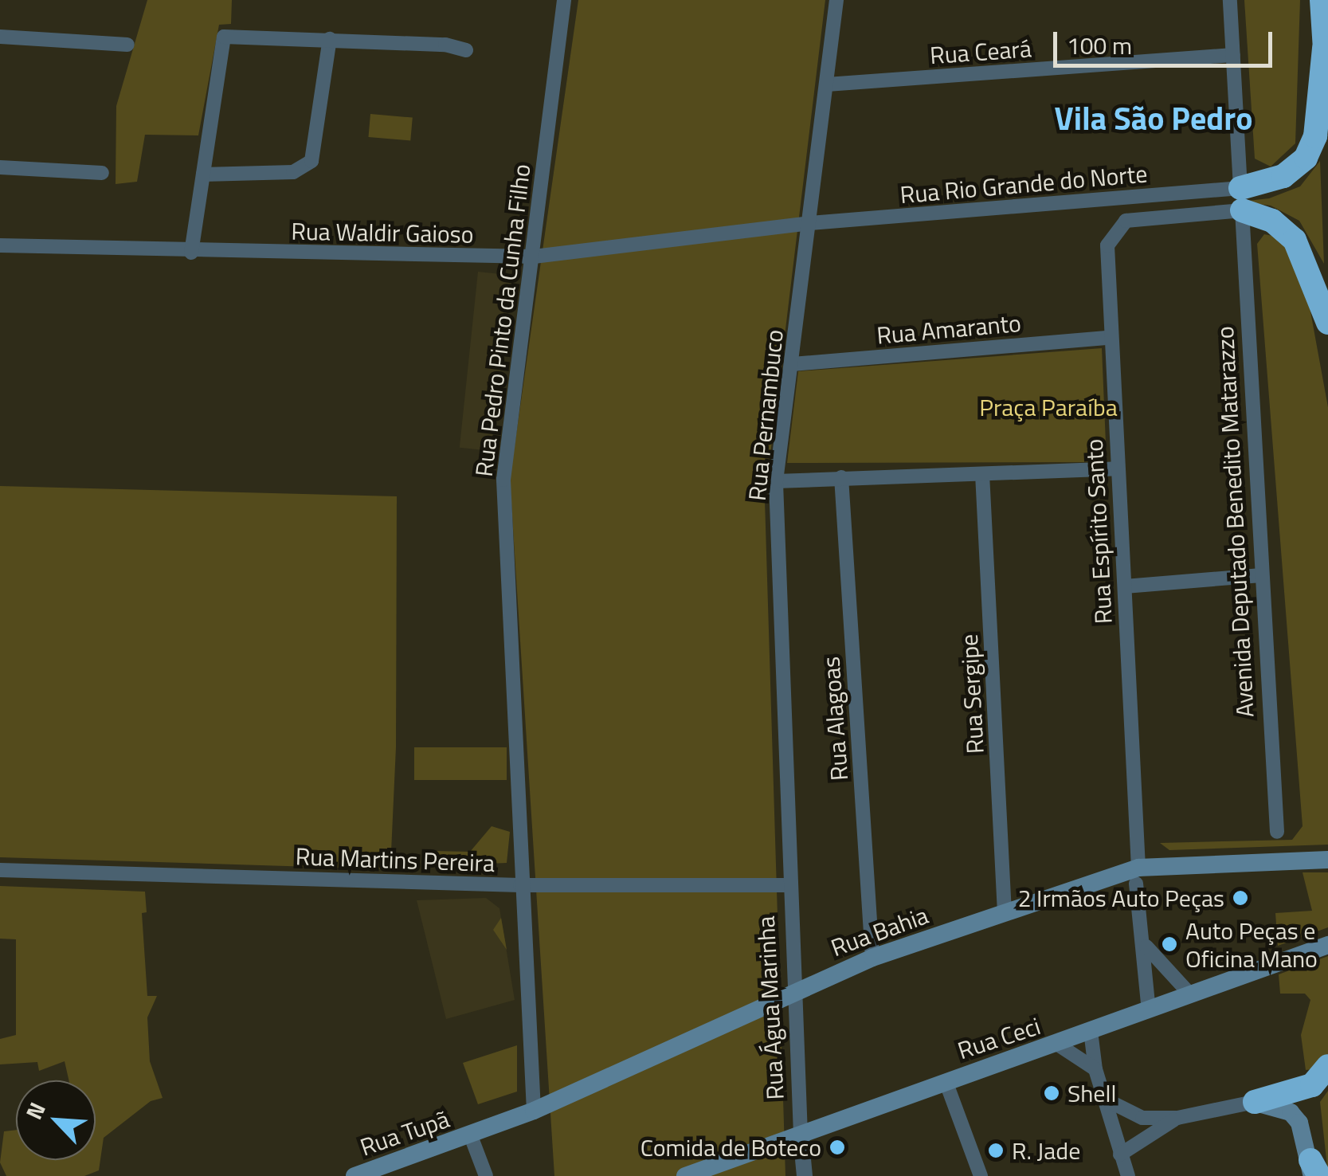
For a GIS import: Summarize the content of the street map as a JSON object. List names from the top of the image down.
{
  "streets": {
    "main road": ["Rua Bahia", "Rua Ceci", "Rua Tupã"],
    "street": [
      "Rua Ceará",
      "Rua Rio Grande do Norte",
      "Rua Waldir Gaioso",
      "Rua Pedro Pinto da Cunha Filho",
      "Rua Amaranto",
      "Rua Pernambuco",
      "Avenida Deputado Benedito Matarazzo",
      "Rua Espírito Santo",
      "Rua Sergipe",
      "Rua Alagoas",
      "Rua Martins Pereira",
      "Rua Água Marinha"
    ]
  },
  "crossings": [
    ["Rua Ceará", "Rua Pernambuco"],
    ["Rua Ceará", "Avenida Deputado Benedito Matarazzo"],
    ["Rua Rio Grande do Norte", "Rua Waldir Gaioso"],
    ["Rua Rio Grande do Norte", "Rua Pernambuco"],
    ["Rua Rio Grande do Norte", "Avenida Deputado Benedito Matarazzo"],
    ["Rua Rio Grande do Norte", "Rua Espírito Santo"],
    ["Rua Waldir Gaioso", "Rua Pedro Pinto da Cunha Filho"],
    ["Rua Waldir Gaioso", "Rua Pernambuco"],
    ["Rua Pedro Pinto da Cunha Filho", "Rua Martins Pereira"],
    ["Rua Pedro Pinto da Cunha Filho", "Rua Bahia"],
    ["Rua Amaranto", "Rua Pernambuco"],
    ["Rua Amaranto", "Rua Espírito Santo"],
    ["Rua Pernambuco", "Rua Martins Pereira"],
    ["Rua Pernambuco", "Rua Água Marinha"],
    ["Avenida Deputado Benedito Matarazzo", "Rua Espírito Santo"],
    ["Rua Espírito Santo", "Rua Bahia"],
    ["Rua Espírito Santo", "Rua Ceci"],
    ["Rua Sergipe", "Rua Bahia"],
    ["Rua Alagoas", "Rua Bahia"],
    ["Rua Martins Pereira", "Rua Água Marinha"],
    ["Rua Bahia", "Rua Água Marinha"],
    ["Rua Bahia", "Rua Tupã"],
    ["Rua Água Marinha", "Rua Ceci"]
  ],
  "districts": ["Vila São Pedro"],
  "parks": ["Praça Paraíba"],
  "places": [
    "2 Irmãos Auto Peças",
    "Auto Peças e Oficina Mano",
    "Shell",
    "Comida de Boteco",
    "R. Jade"
  ],
  "scale_bar": "100 m",
  "north": "top left"
}
